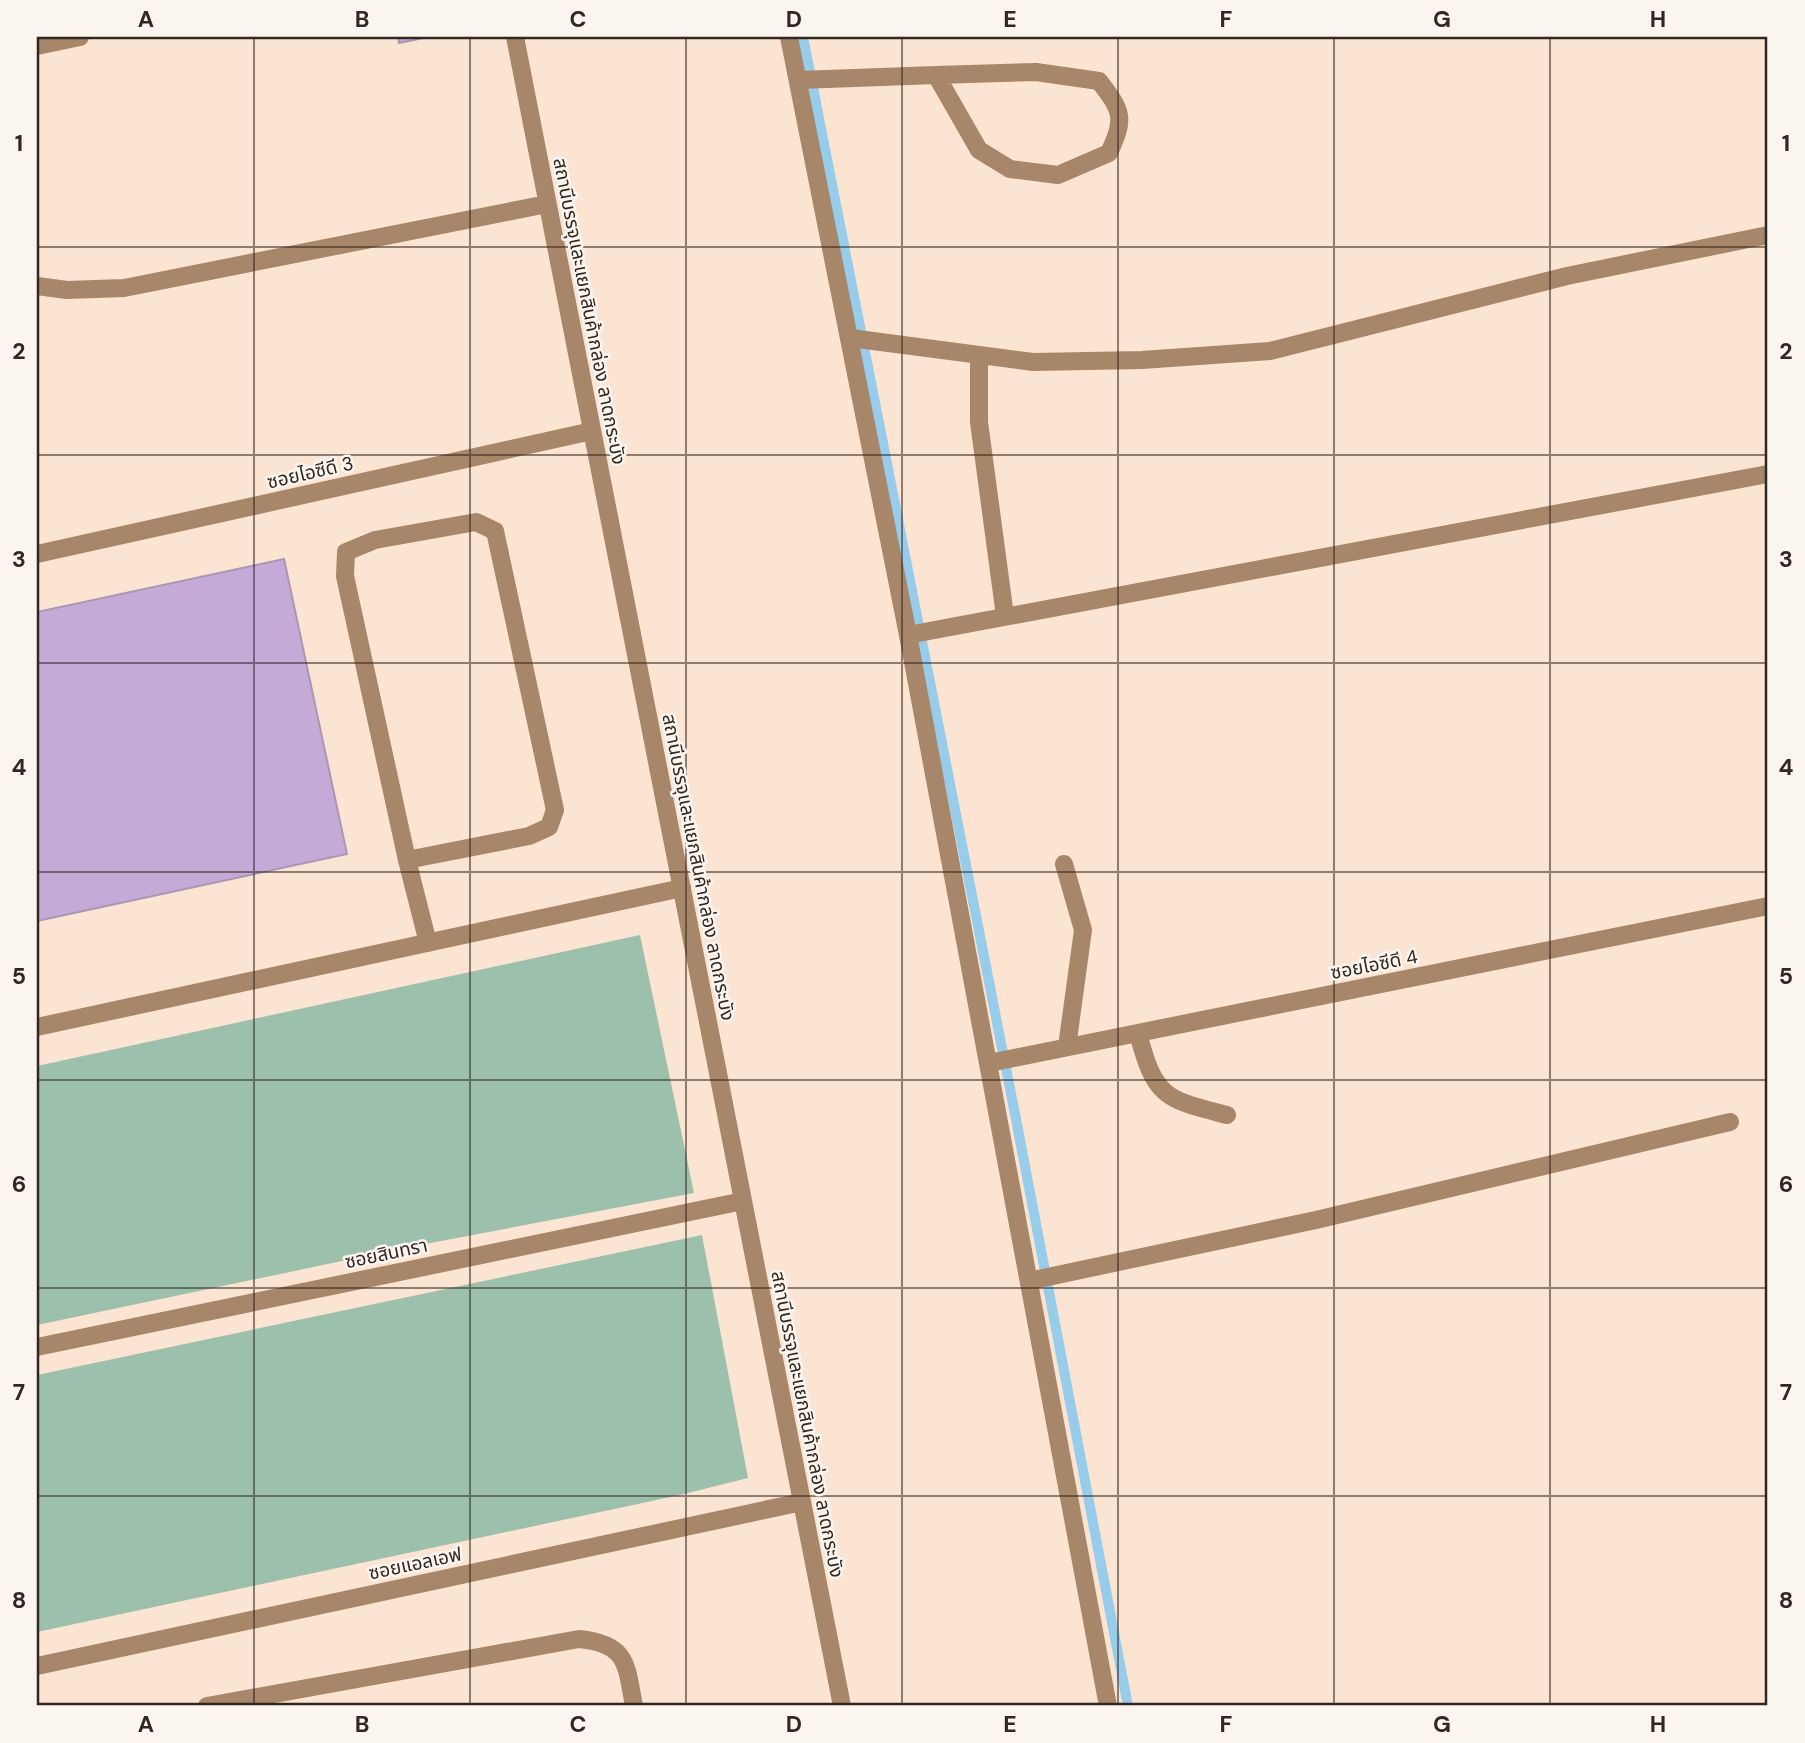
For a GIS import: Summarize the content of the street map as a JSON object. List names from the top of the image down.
{
  "streets": {
    "street": [
      "สถานีบรรจุและแยกสินค้ากล่อง ลาดกระบัง",
      "ซอยไอซีดี 3",
      "ซอยไอซีดี 4",
      "ซอยสินทรา",
      "ซอยแอลเอฟ"
    ]
  },
  "crossings": [
    ["สถานีบรรจุและแยกสินค้ากล่อง ลาดกระบัง", "ซอยไอซีดี 3"],
    ["สถานีบรรจุและแยกสินค้ากล่อง ลาดกระบัง", "ซอยสินทรา"],
    ["สถานีบรรจุและแยกสินค้ากล่อง ลาดกระบัง", "ซอยแอลเอฟ"]
  ],
  "grid": {
    "columns": [
      "A",
      "B",
      "C",
      "D",
      "E",
      "F",
      "G",
      "H"
    ],
    "rows": [
      "1",
      "2",
      "3",
      "4",
      "5",
      "6",
      "7",
      "8"
    ]
  }
}
